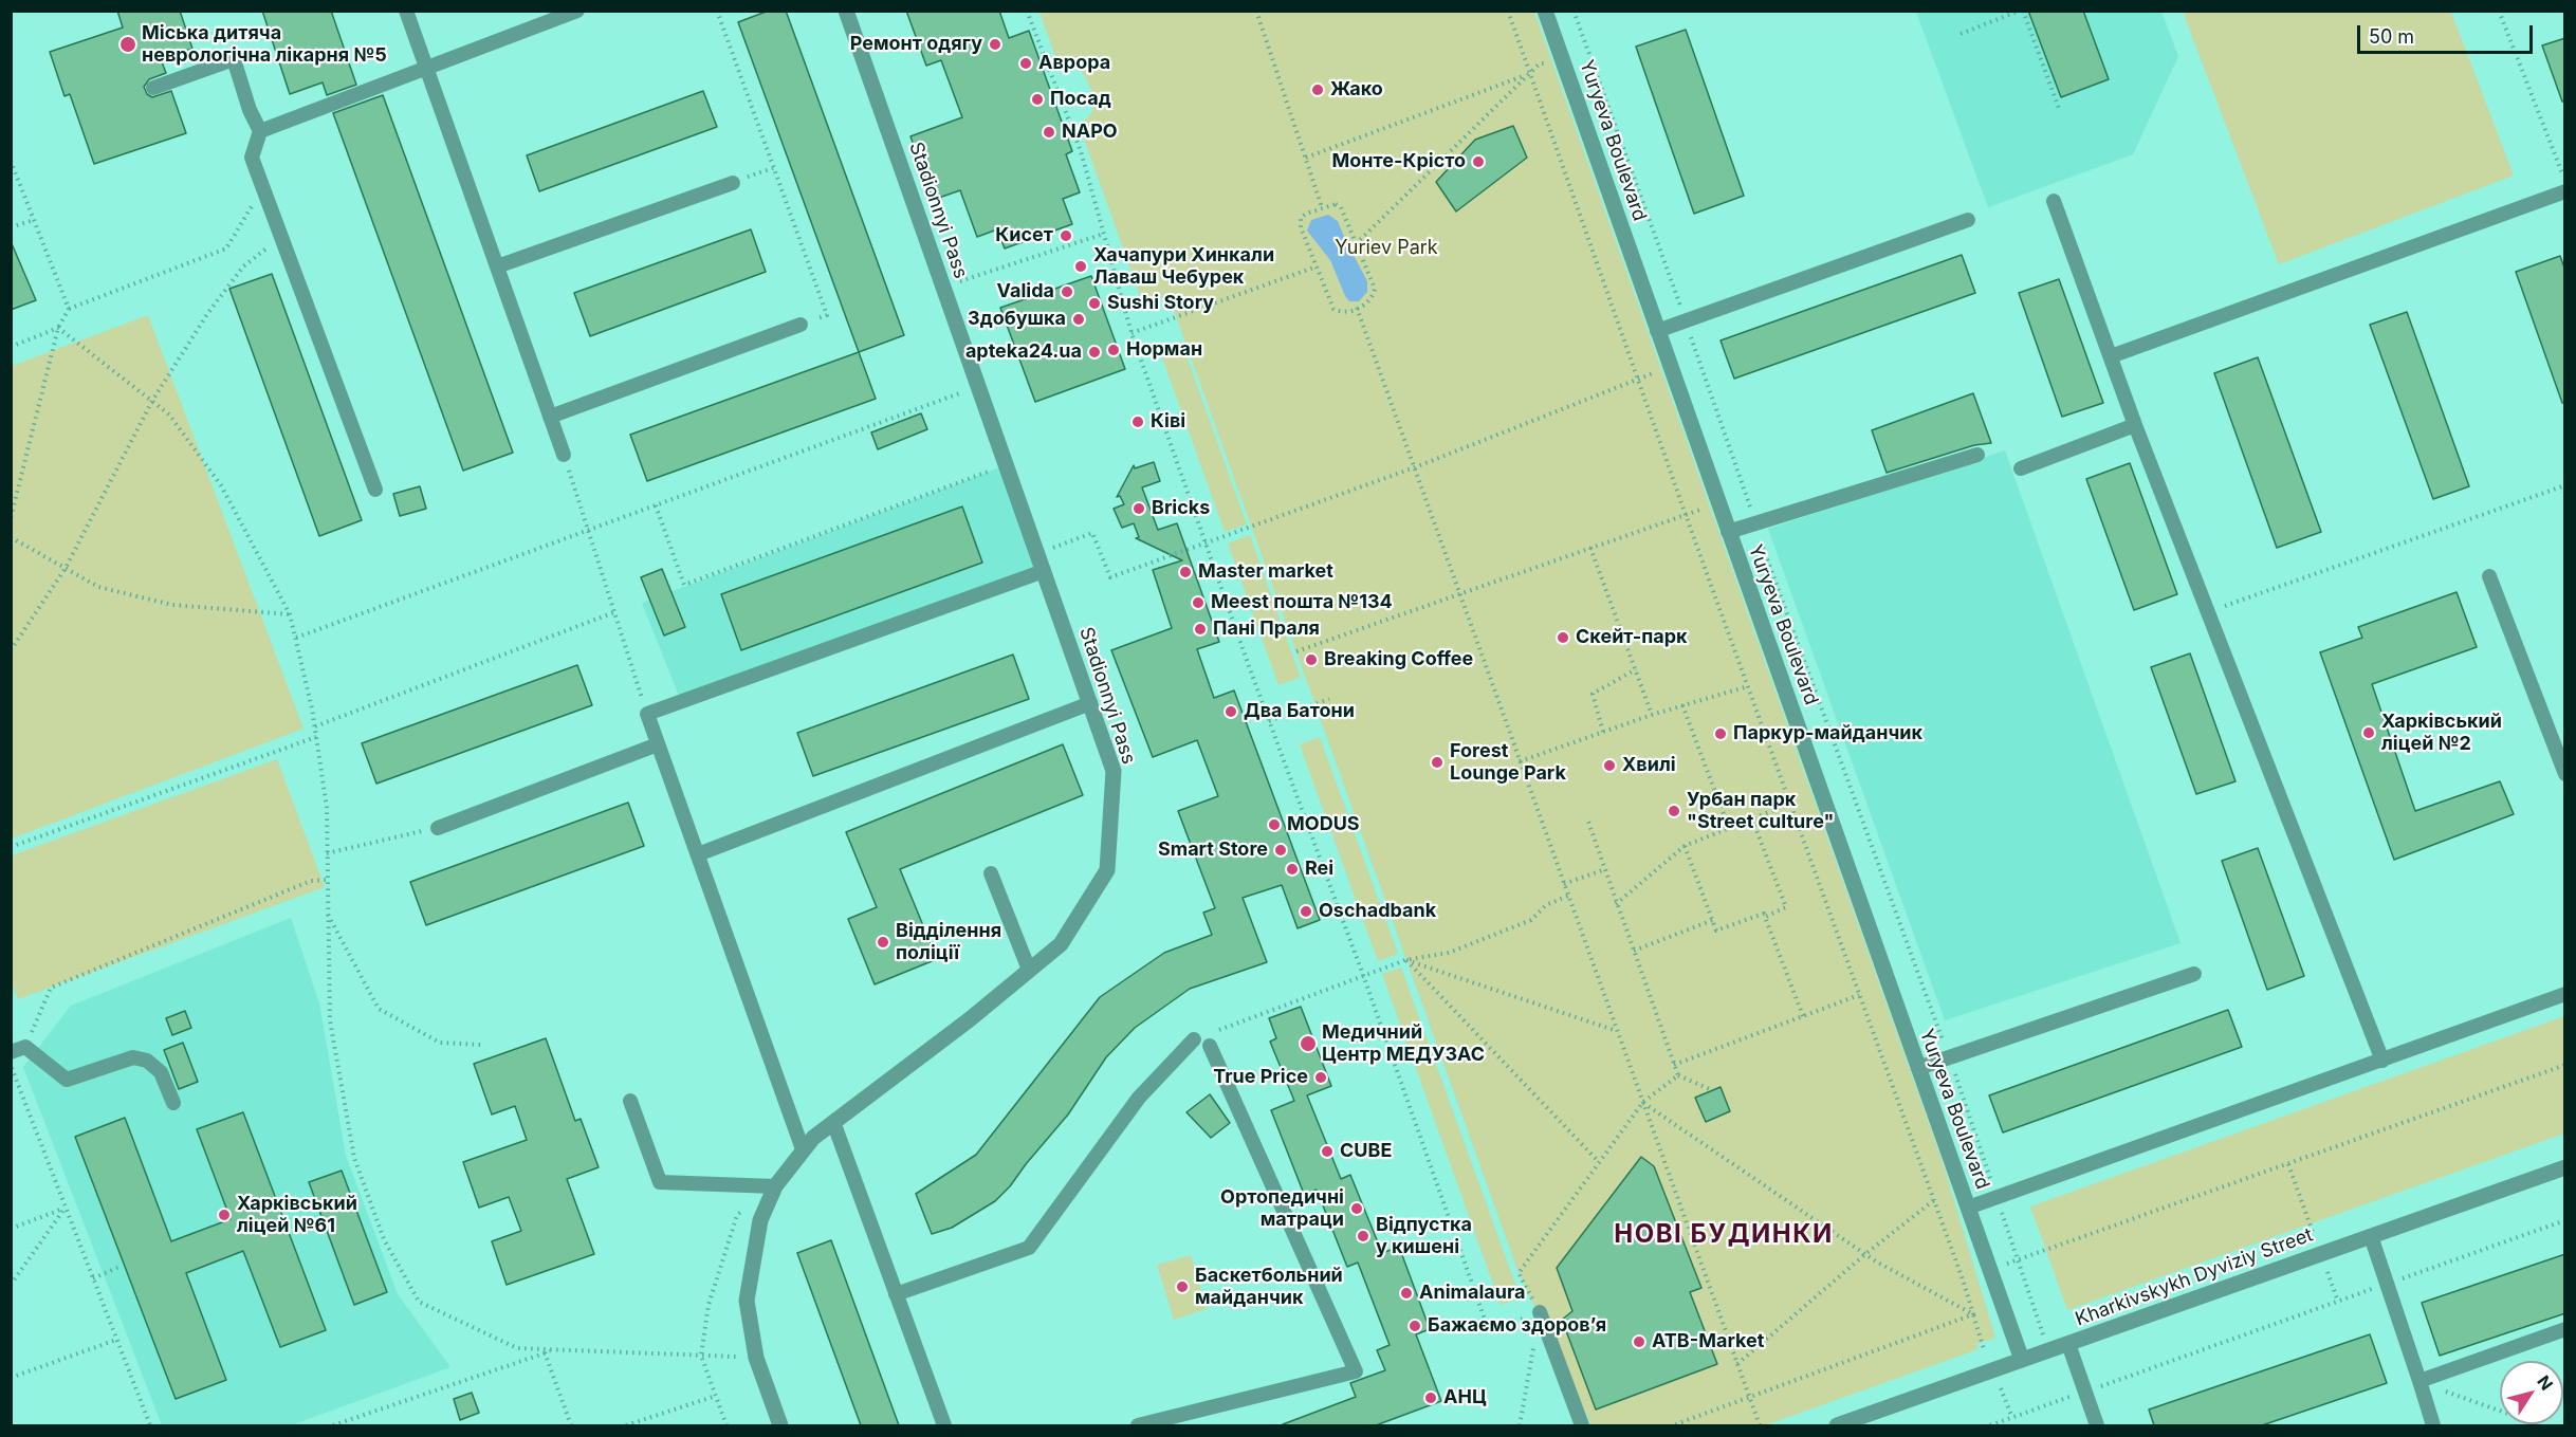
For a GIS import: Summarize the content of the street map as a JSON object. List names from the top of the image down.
{
  "streets": {
    "street": ["Yuryeva Boulevard", "Stadionnyi Pass", "Kharkivskykh Dyviziy Street"]
  },
  "crossings": [
    ["Yuryeva Boulevard", "Kharkivskykh Dyviziy Street"]
  ],
  "districts": ["НОВІ БУДИНКИ"],
  "parks": ["Yuriev Park"],
  "places": [
    "Міська дитяча неврологічна лікарня №5",
    "Ремонт одягу",
    "Аврора",
    "Жако",
    "Посад",
    "NAPO",
    "Монте-Крісто",
    "Кисет",
    "Хачапури Хинкали Лаваш Чебурек",
    "Valida",
    "Sushi Story",
    "Здобушка",
    "Норман",
    "apteka24.ua",
    "Ківі",
    "Bricks",
    "Master market",
    "Meest пошта №134",
    "Пані Праля",
    "Скейт-парк",
    "Breaking Coffee",
    "Два Батони",
    "Харківський ліцей №2",
    "Паркур-майданчик",
    "Forest Lounge Park",
    "Хвилі",
    "Урбан парк \"Street culture\"",
    "MODUS",
    "Smart Store",
    "Rei",
    "Oschadbank",
    "Відділення поліції",
    "Медичний Центр МЕДУЗАС",
    "True Price",
    "CUBE",
    "Ортопедичні матраци",
    "Харківський ліцей №61",
    "Відпустка у кишені",
    "Баскетбольний майданчик",
    "Animalaura",
    "Бажаємо здоровʼя",
    "ATB-Market",
    "АНЦ"
  ],
  "scale_bar": "50 m",
  "north": "top right"
}
